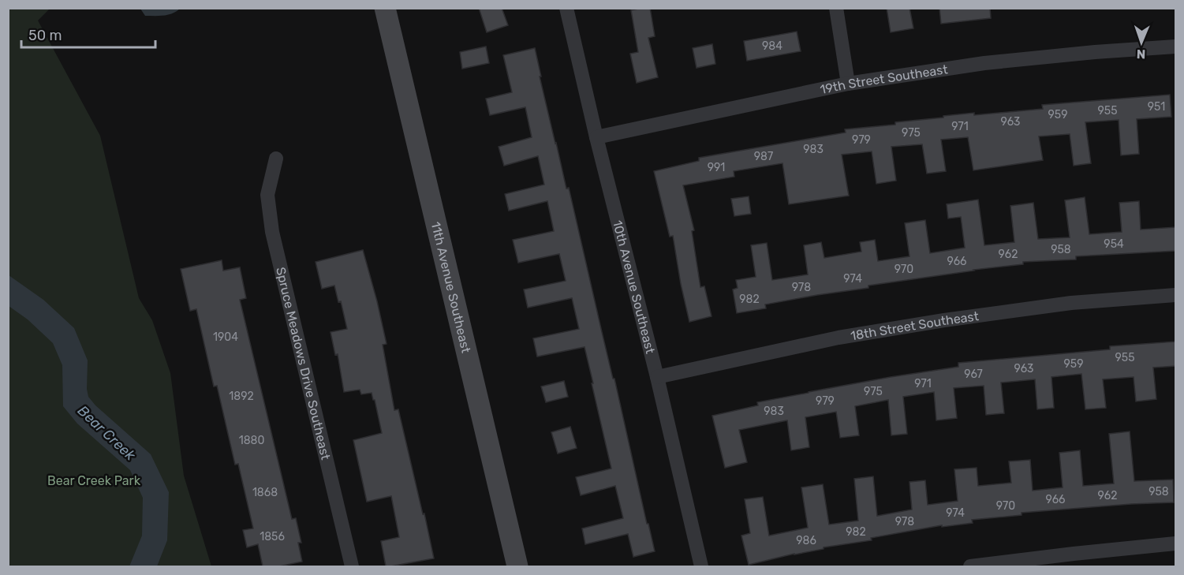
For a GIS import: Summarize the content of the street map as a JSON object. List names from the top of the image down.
{
  "streets": {
    "main road": ["11th Avenue Southeast"],
    "street": [
      "19th Street Southeast",
      "10th Avenue Southeast",
      "18th Street Southeast",
      "Spruce Meadows Drive Southeast"
    ]
  },
  "crossings": [
    ["19th Street Southeast", "10th Avenue Southeast"],
    ["10th Avenue Southeast", "18th Street Southeast"]
  ],
  "water": ["Bear Creek"],
  "parks": ["Bear Creek Park"],
  "house_numbers": [
    "984",
    "951",
    "955",
    "959",
    "963",
    "971",
    "975",
    "979",
    "983",
    "987",
    "991",
    "954",
    "958",
    "962",
    "966",
    "970",
    "974",
    "978",
    "982",
    "1904",
    "955",
    "959",
    "963",
    "967",
    "971",
    "975",
    "1892",
    "979",
    "983",
    "1880",
    "958",
    "1868",
    "962",
    "966",
    "970",
    "974",
    "978",
    "982",
    "1856",
    "986"
  ],
  "scale_bar": "50 m",
  "north": "bottom"
}
